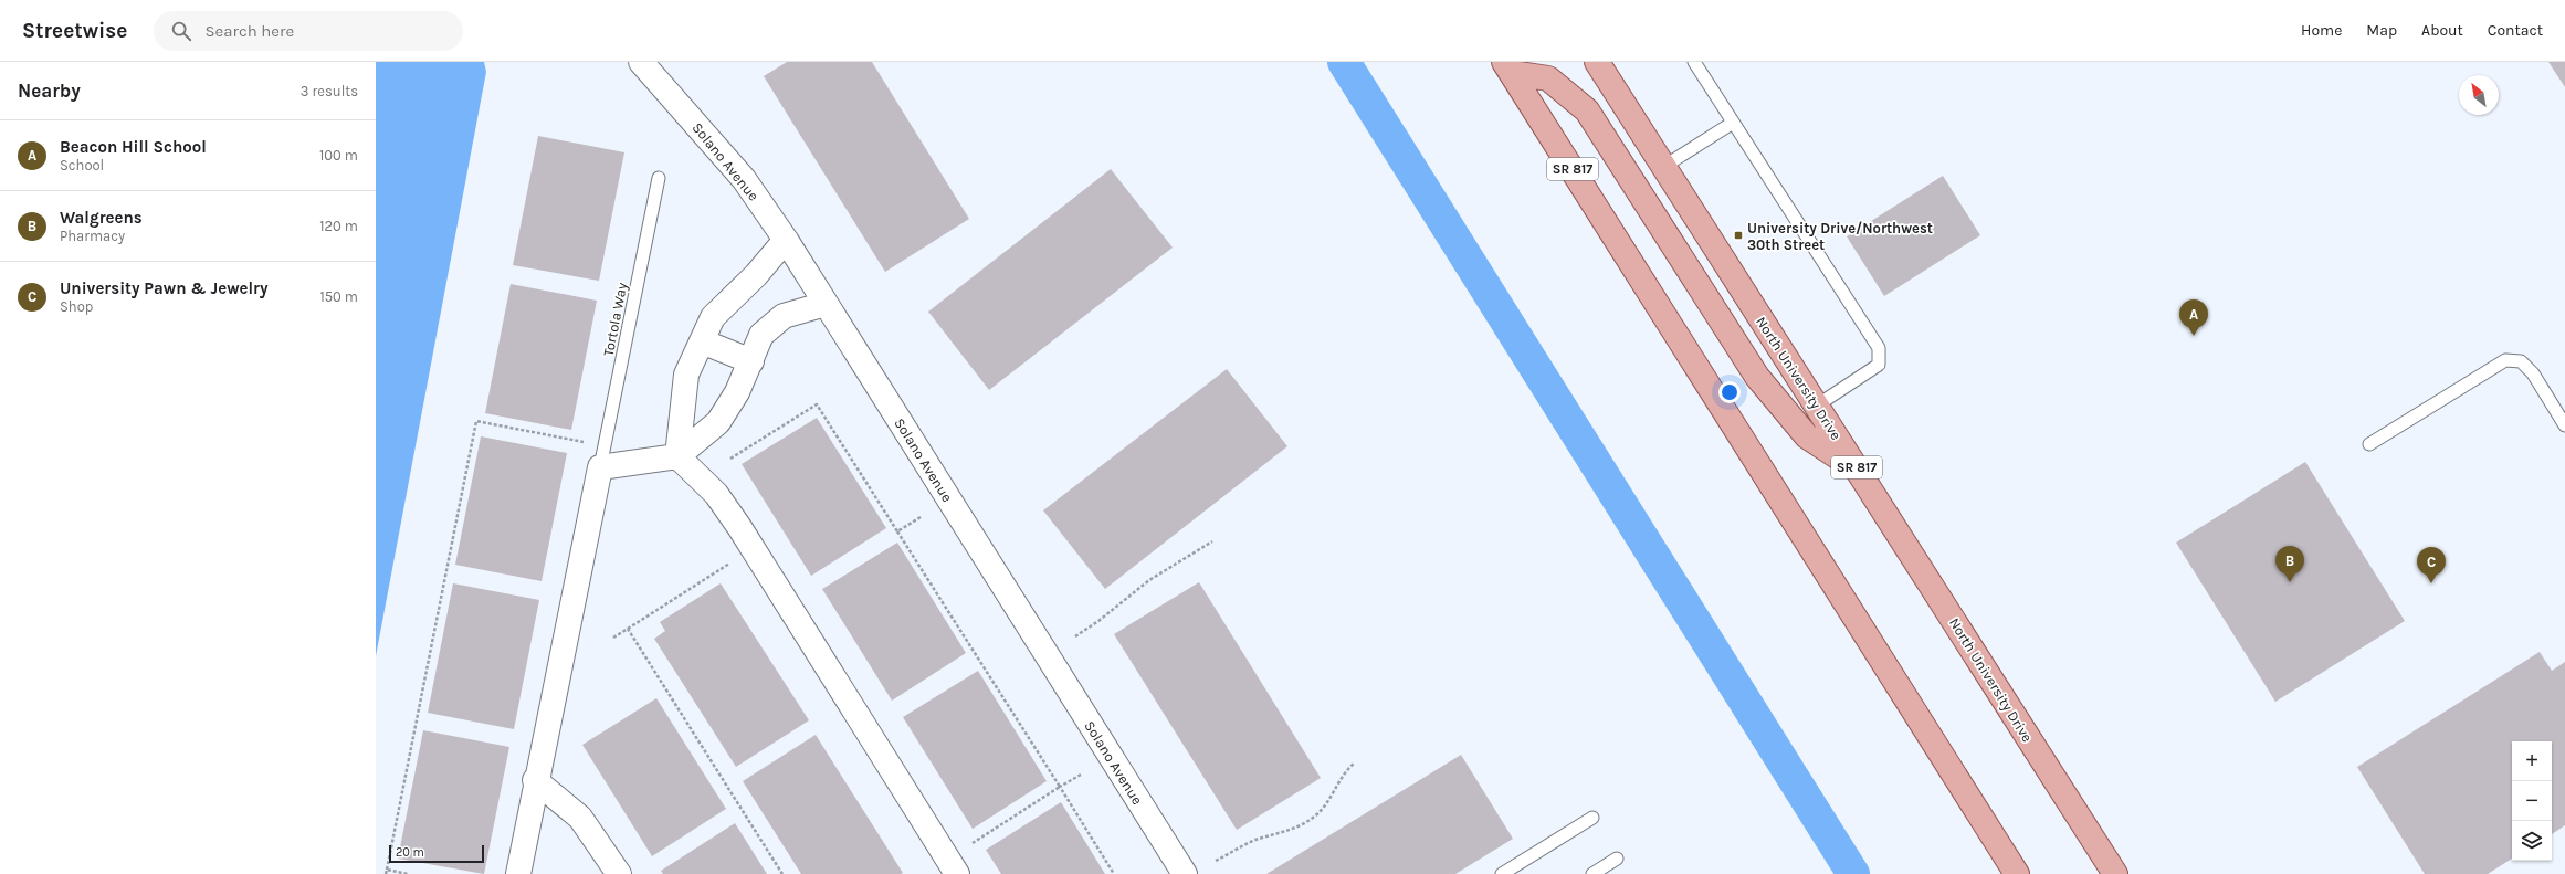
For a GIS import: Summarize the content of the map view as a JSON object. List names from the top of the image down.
{
  "streets": {
    "main road": ["SR 817", "North University Drive"],
    "street": ["Solano Avenue"],
    "lane": ["Tortola Way"]
  },
  "places": {
    "transit": ["University Drive/Northwest 30th Street"]
  },
  "scale_bar": "20 m",
  "north": "top left",
  "page": {
    "header": "Streetwise",
    "search": "Search here",
    "nav": [
      "Home",
      "Map",
      "About",
      "Contact"
    ],
    "heading": ["Nearby", "3 results"],
    "list": [
      {
        "mark": "A",
        "name": "Beacon Hill School",
        "note": "School",
        "value": "100 m"
      },
      {
        "mark": "B",
        "name": "Walgreens",
        "note": "Pharmacy",
        "value": "120 m"
      },
      {
        "mark": "C",
        "name": "University Pawn & Jewelry",
        "note": "Shop",
        "value": "150 m"
      }
    ],
    "pins": ["A", "B", "C"],
    "map_buttons": ["+", "−"],
    "scale": "20 m"
  }
}
